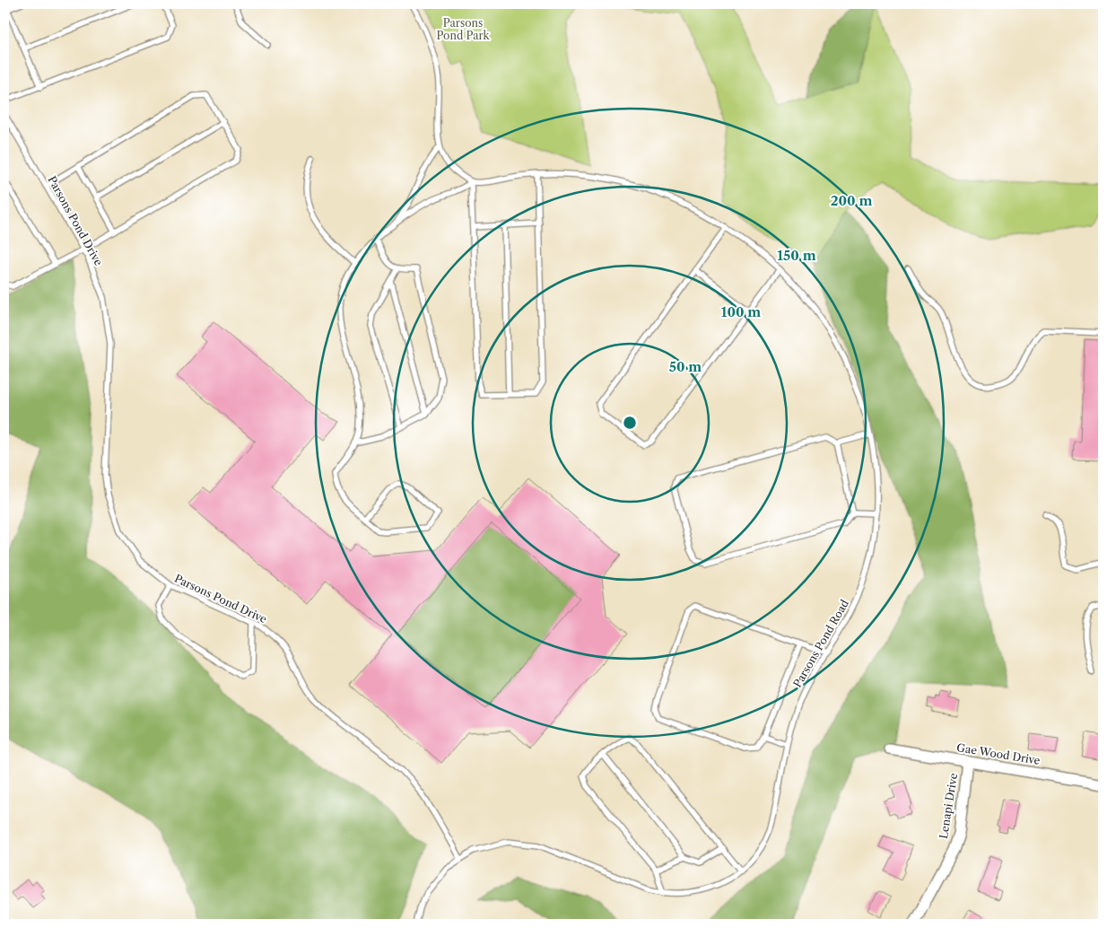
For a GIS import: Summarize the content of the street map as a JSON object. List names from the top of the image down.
{
  "streets": {
    "street": ["Gae Wood Drive", "Lenapi Drive"],
    "lane": ["Parsons Pond Drive", "Parsons Pond Road"]
  },
  "crossings": [
    ["Parsons Pond Drive", "Parsons Pond Road"],
    ["Gae Wood Drive", "Lenapi Drive"]
  ],
  "parks": ["Parsons Pond Park"],
  "rings": [
    "200 m",
    "150 m",
    "100 m",
    "50 m"
  ]
}
